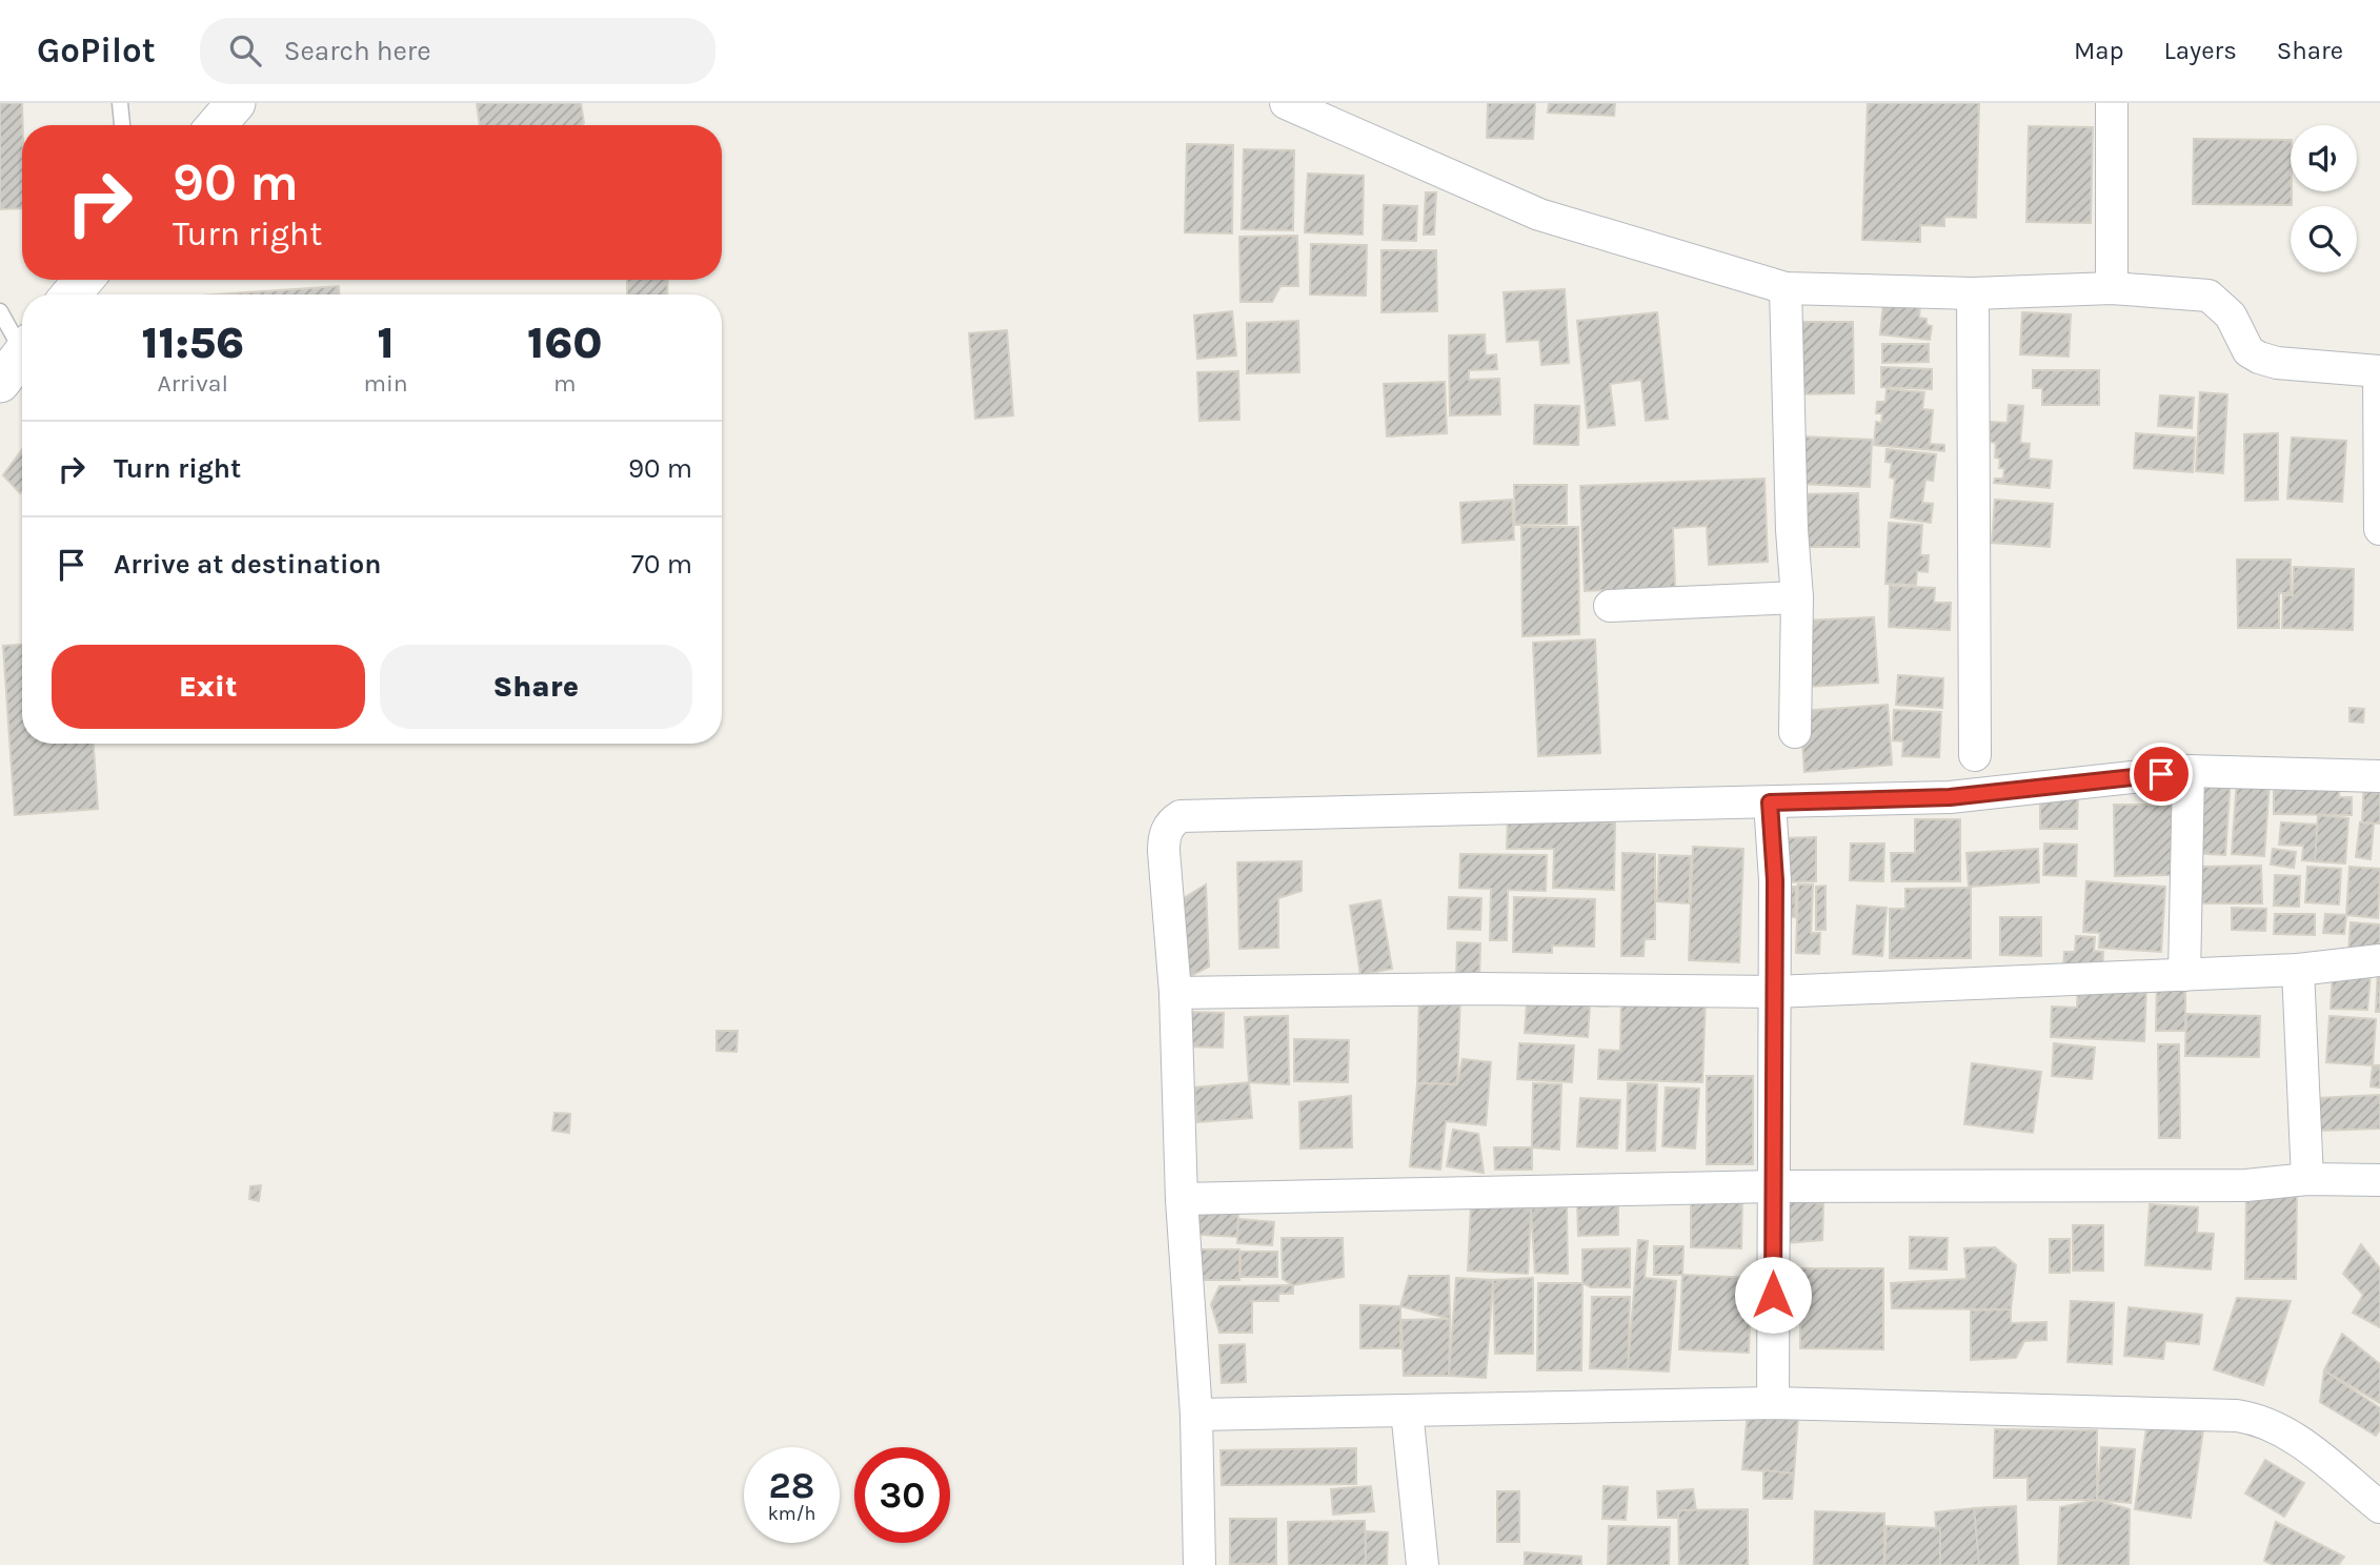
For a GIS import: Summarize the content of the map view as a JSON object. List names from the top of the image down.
{
  "page": {
    "header": "GoPilot",
    "search": "Search here",
    "nav": ["Map", "Layers", "Share"],
    "turn": ["90 m", "Turn right"],
    "eta": [
      "11:56",
      "Arrival",
      "1",
      "min",
      "160",
      "m"
    ],
    "list": [
      {
        "name": "Turn right",
        "value": "90 m"
      },
      {
        "name": "Arrive at destination",
        "value": "70 m"
      }
    ],
    "buttons": ["Exit", "Share"],
    "speed": "28 km/h",
    "limit": "30"
  }
}
